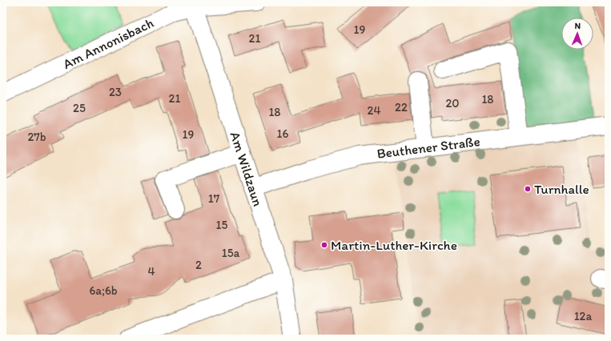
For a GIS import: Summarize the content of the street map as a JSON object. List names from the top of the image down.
{
  "streets": {
    "street": ["Am Annonisbach", "Beuthener Straße", "Am Wildzaun"]
  },
  "crossings": [
    ["Am Annonisbach", "Am Wildzaun"],
    ["Beuthener Straße", "Am Wildzaun"]
  ],
  "places": ["Turnhalle", "Martin-Luther-Kirche"],
  "house_numbers": [
    "19",
    "21",
    "23",
    "21",
    "18",
    "20",
    "22",
    "25",
    "24",
    "18",
    "16",
    "19",
    "27b",
    "17",
    "15",
    "15a",
    "2",
    "4",
    "6a;6b",
    "12a"
  ],
  "north": "top"
}
